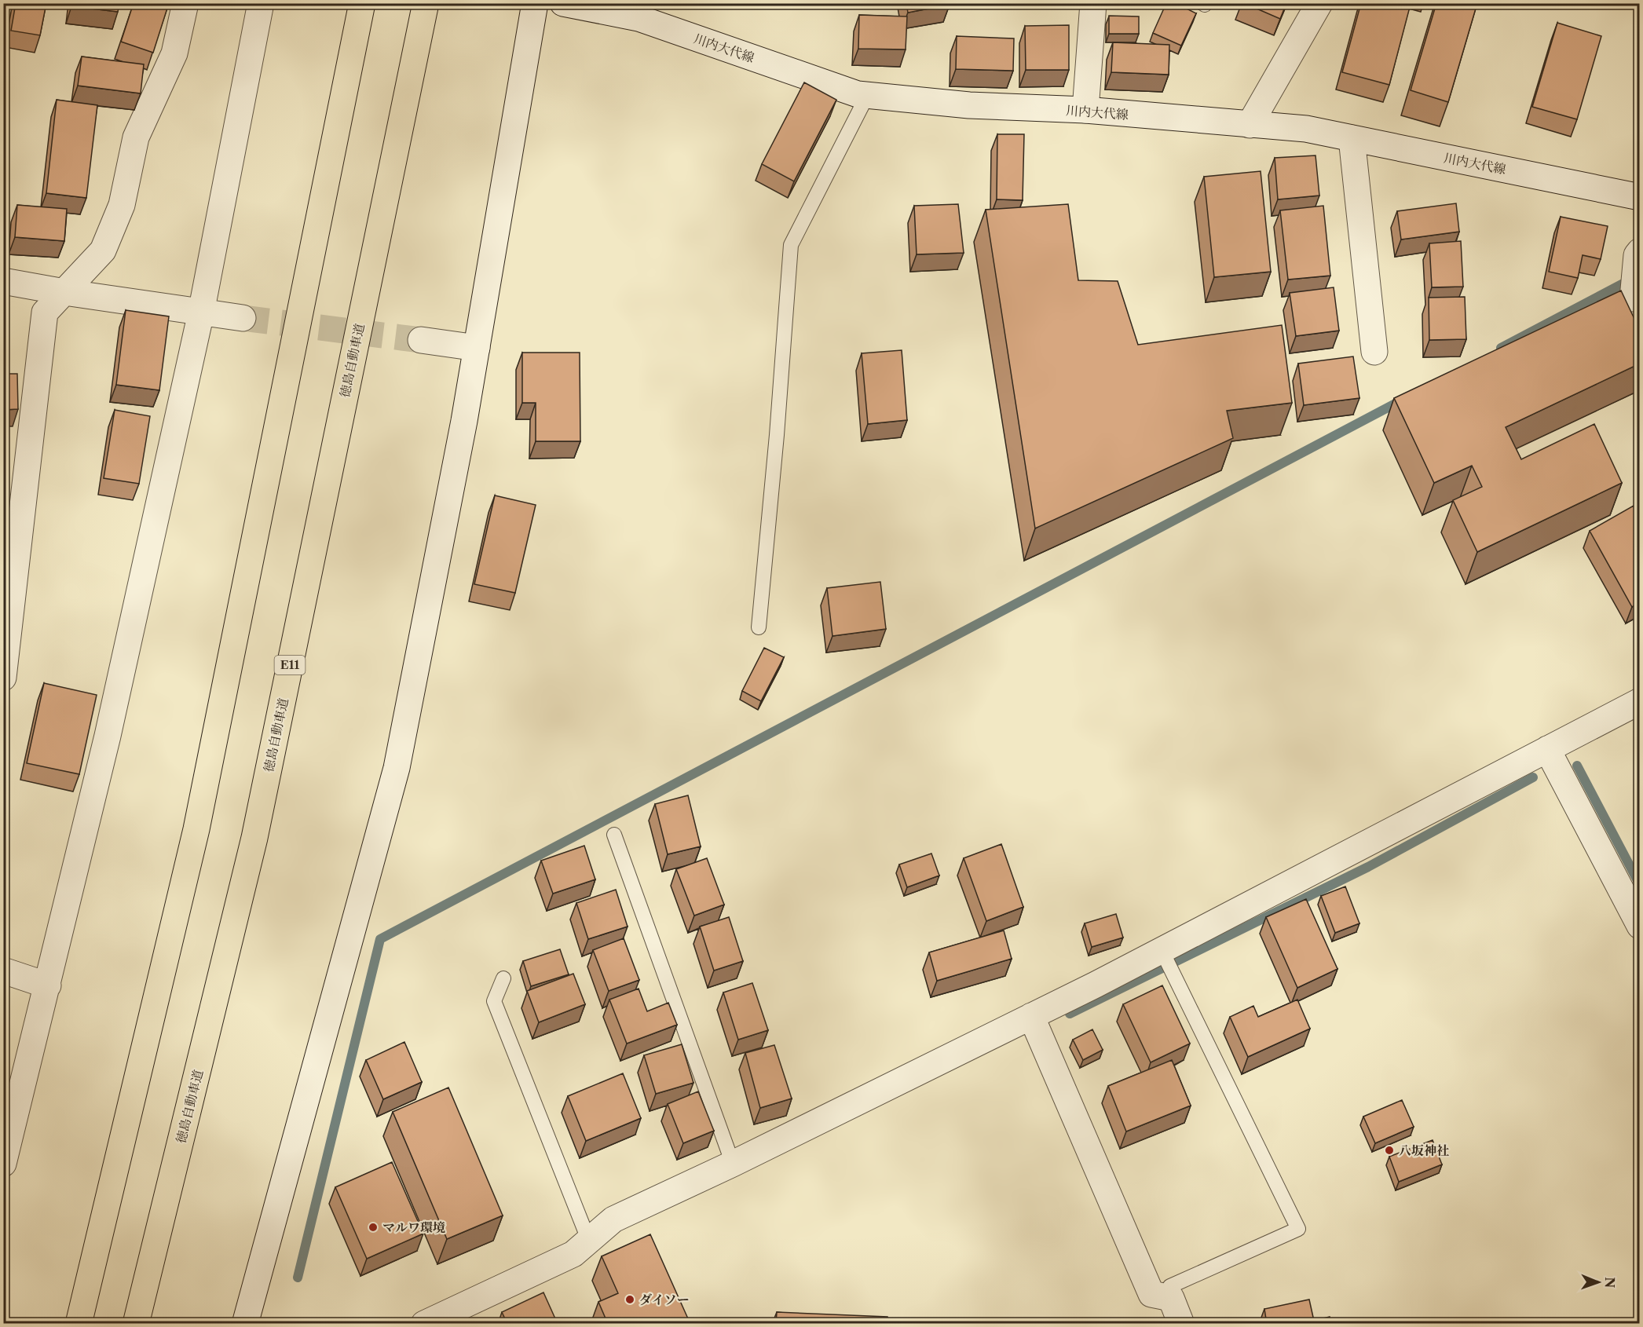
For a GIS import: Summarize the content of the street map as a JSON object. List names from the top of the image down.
{
  "streets": {
    "highway": ["徳島自動車道", "E11"],
    "street": ["川内大代線"]
  },
  "places": ["八坂神社", "マルワ環境", "ダイソー"],
  "north": "right"
}
